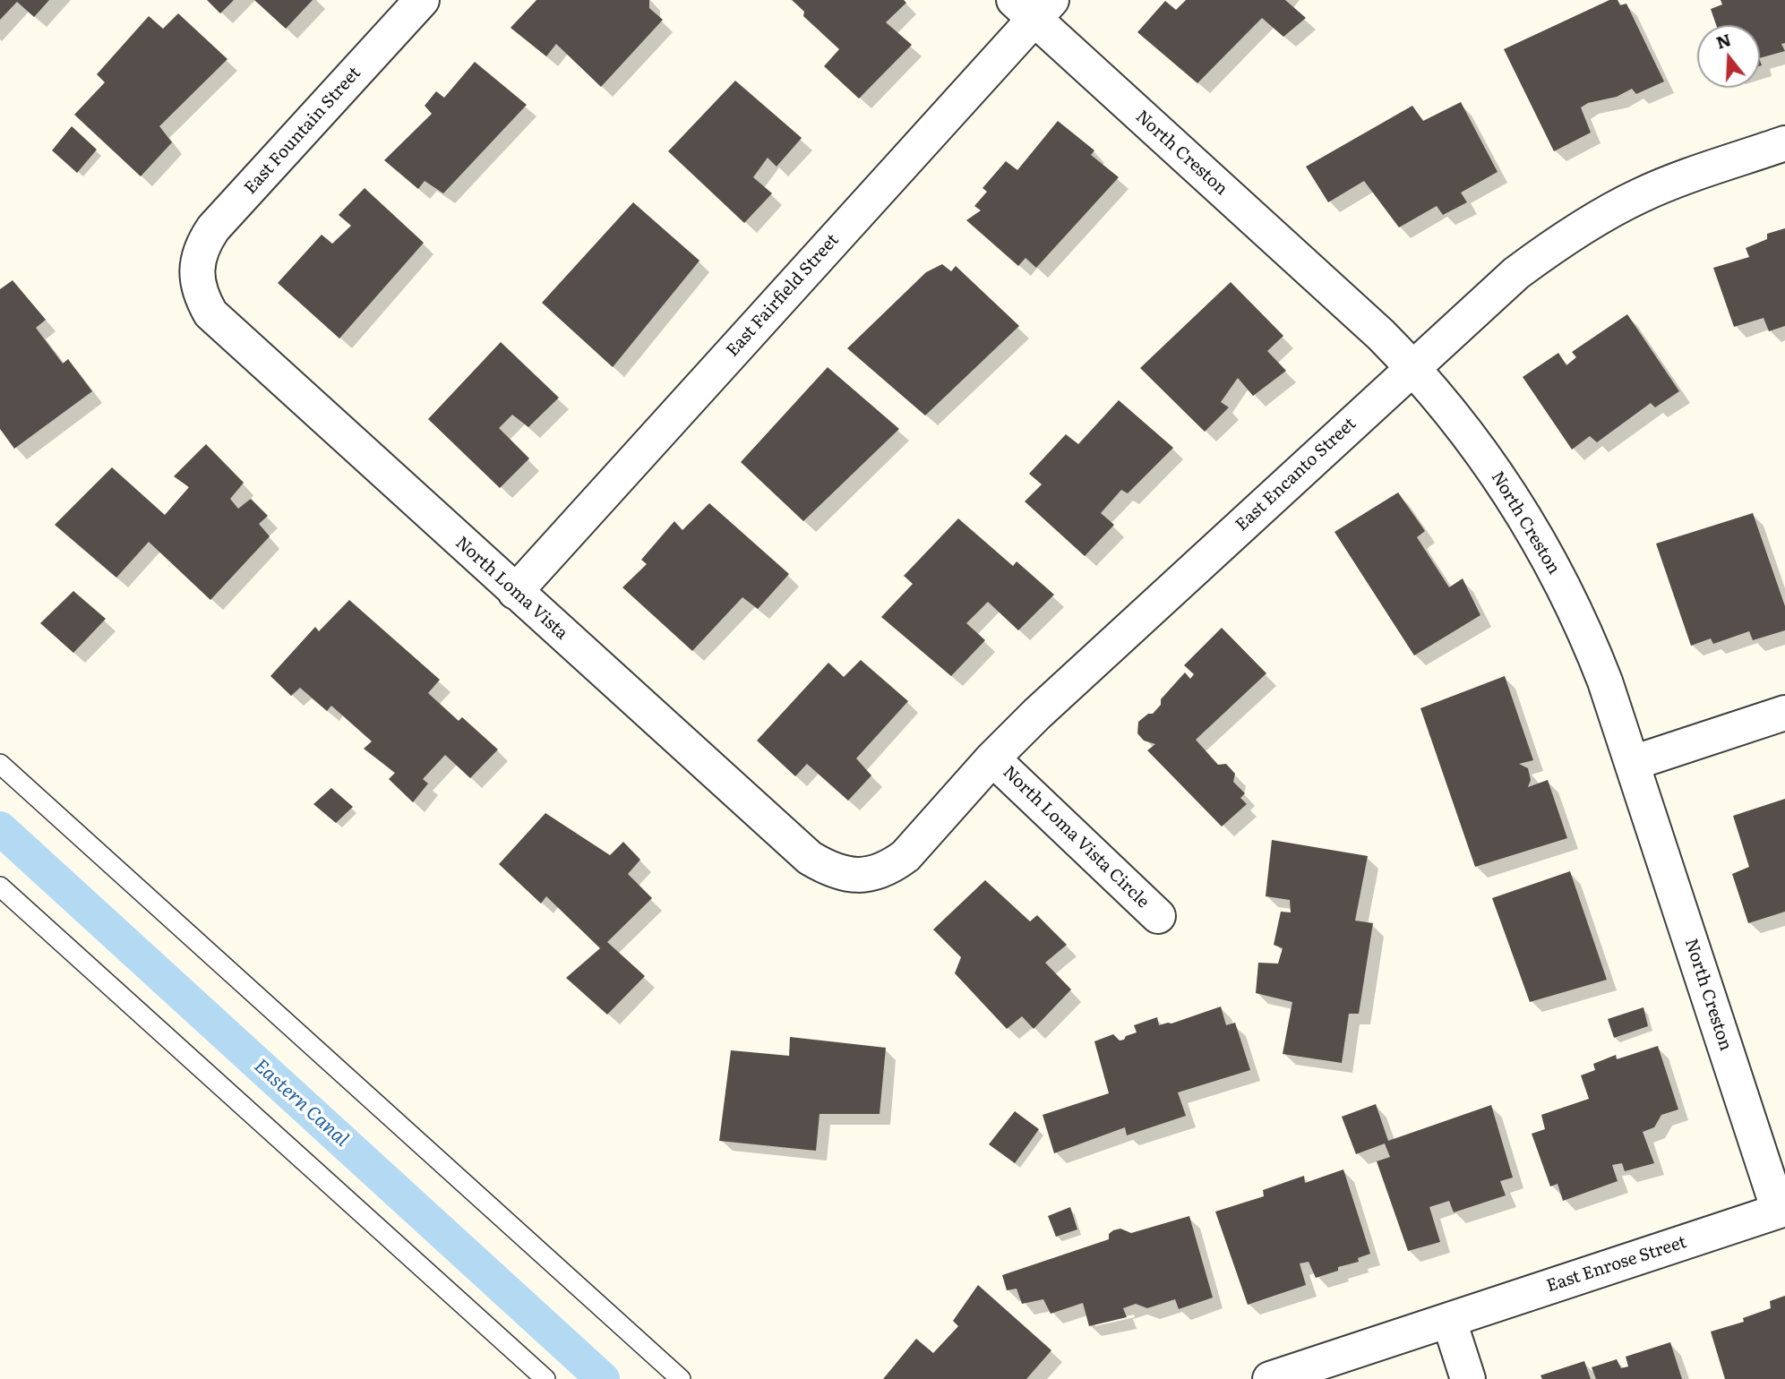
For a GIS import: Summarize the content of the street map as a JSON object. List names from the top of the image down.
{
  "streets": {
    "street": [
      "East Fountain Street",
      "North Creston",
      "East Fairfield Street",
      "East Encanto Street",
      "North Loma Vista",
      "North Loma Vista Circle",
      "East Enrose Street"
    ]
  },
  "crossings": [
    ["East Fountain Street", "North Loma Vista"],
    ["North Creston", "East Fairfield Street"],
    ["North Creston", "East Encanto Street"],
    ["North Creston", "East Enrose Street"],
    ["East Fairfield Street", "North Loma Vista"],
    ["East Encanto Street", "North Loma Vista"],
    ["East Encanto Street", "North Loma Vista Circle"]
  ],
  "water": ["Eastern Canal"],
  "north": "top"
}
